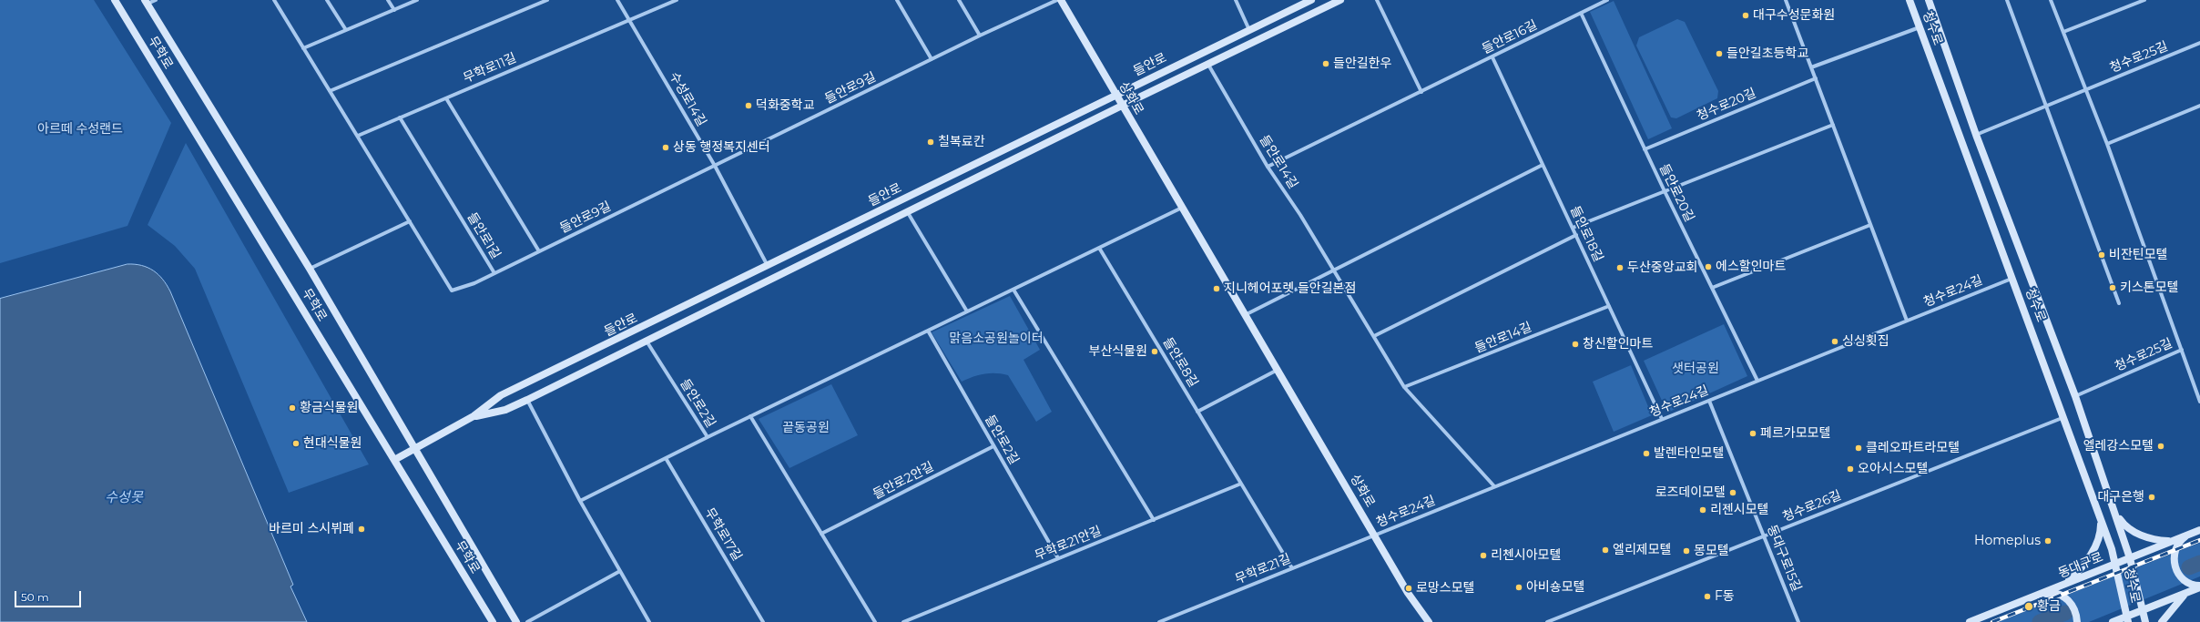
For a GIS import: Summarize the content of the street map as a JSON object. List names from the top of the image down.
{
  "streets": {
    "main road": [
      "청수로",
      "무학로",
      "들안로",
      "상화로",
      "동대구로"
    ],
    "street": [
      "들안로16길",
      "청수로25길",
      "무학로11길",
      "들안로9길",
      "수성로14길",
      "청수로20길",
      "들안로14길",
      "들안로20길",
      "들안로18길",
      "들안로1길",
      "청수로24길",
      "들안로8길",
      "들안로2길",
      "들안로2안길",
      "청수로26길",
      "무학로17길",
      "무학로21안길",
      "동대구로15길",
      "무학로21길"
    ]
  },
  "crossings": [
    ["청수로", "청수로25길"],
    ["청수로", "청수로24길"],
    ["청수로", "청수로26길"],
    ["청수로", "동대구로"],
    ["들안로16길", "들안로14길"],
    ["들안로16길", "들안로20길"],
    ["들안로16길", "들안로18길"],
    ["무학로", "들안로"],
    ["들안로", "상화로"],
    ["들안로", "수성로14길"],
    ["들안로", "들안로14길"],
    ["들안로", "들안로2길"],
    ["무학로11길", "수성로14길"],
    ["무학로11길", "들안로1길"],
    ["들안로9길", "수성로14길"],
    ["들안로9길", "들안로1길"],
    ["상화로", "청수로24길"],
    ["상화로", "무학로21길"],
    ["청수로20길", "들안로20길"],
    ["들안로14길", "들안로18길"],
    ["들안로14길", "청수로24길"],
    ["들안로20길", "청수로24길"],
    ["들안로18길", "청수로24길"],
    ["청수로24길", "동대구로15길"],
    ["청수로24길", "무학로21길"],
    ["들안로8길", "무학로21안길"],
    ["들안로8길", "무학로21길"],
    ["들안로2길", "들안로2안길"],
    ["들안로2길", "무학로21안길"],
    ["청수로26길", "동대구로15길"]
  ],
  "water": ["수성못"],
  "parks": [
    "아르떼 수성랜드",
    "맑음소공원놀이터",
    "샛터공원",
    "끝동공원"
  ],
  "places": [
    "대구수성문화원",
    "들안길초등학교",
    "들안길한우",
    "덕화중학교",
    "칠복료칸",
    "상동 행정복지센터",
    "비잔틴모텔",
    "에스할인마트",
    "두산중앙교회",
    "키스톤모텔",
    "지니헤어포렛 들안길본점",
    "싱싱횟집",
    "창신할인마트",
    "부산식물원",
    "황금식물원",
    "페르가모모텔",
    "현대식물원",
    "엘레강스모텔",
    "클레오파트라모텔",
    "발렌타인모텔",
    "오아시스모텔",
    "로즈데이모텔",
    "대구은행",
    "리젠시모텔",
    "바르미 스시뷔페",
    "Homeplus",
    "엘리제모텔",
    "몽모텔",
    "리첸시아모텔",
    "아비숑모텔",
    "로망스모텔",
    "F동",
    "황금"
  ],
  "scale_bar": "50 m"
}
